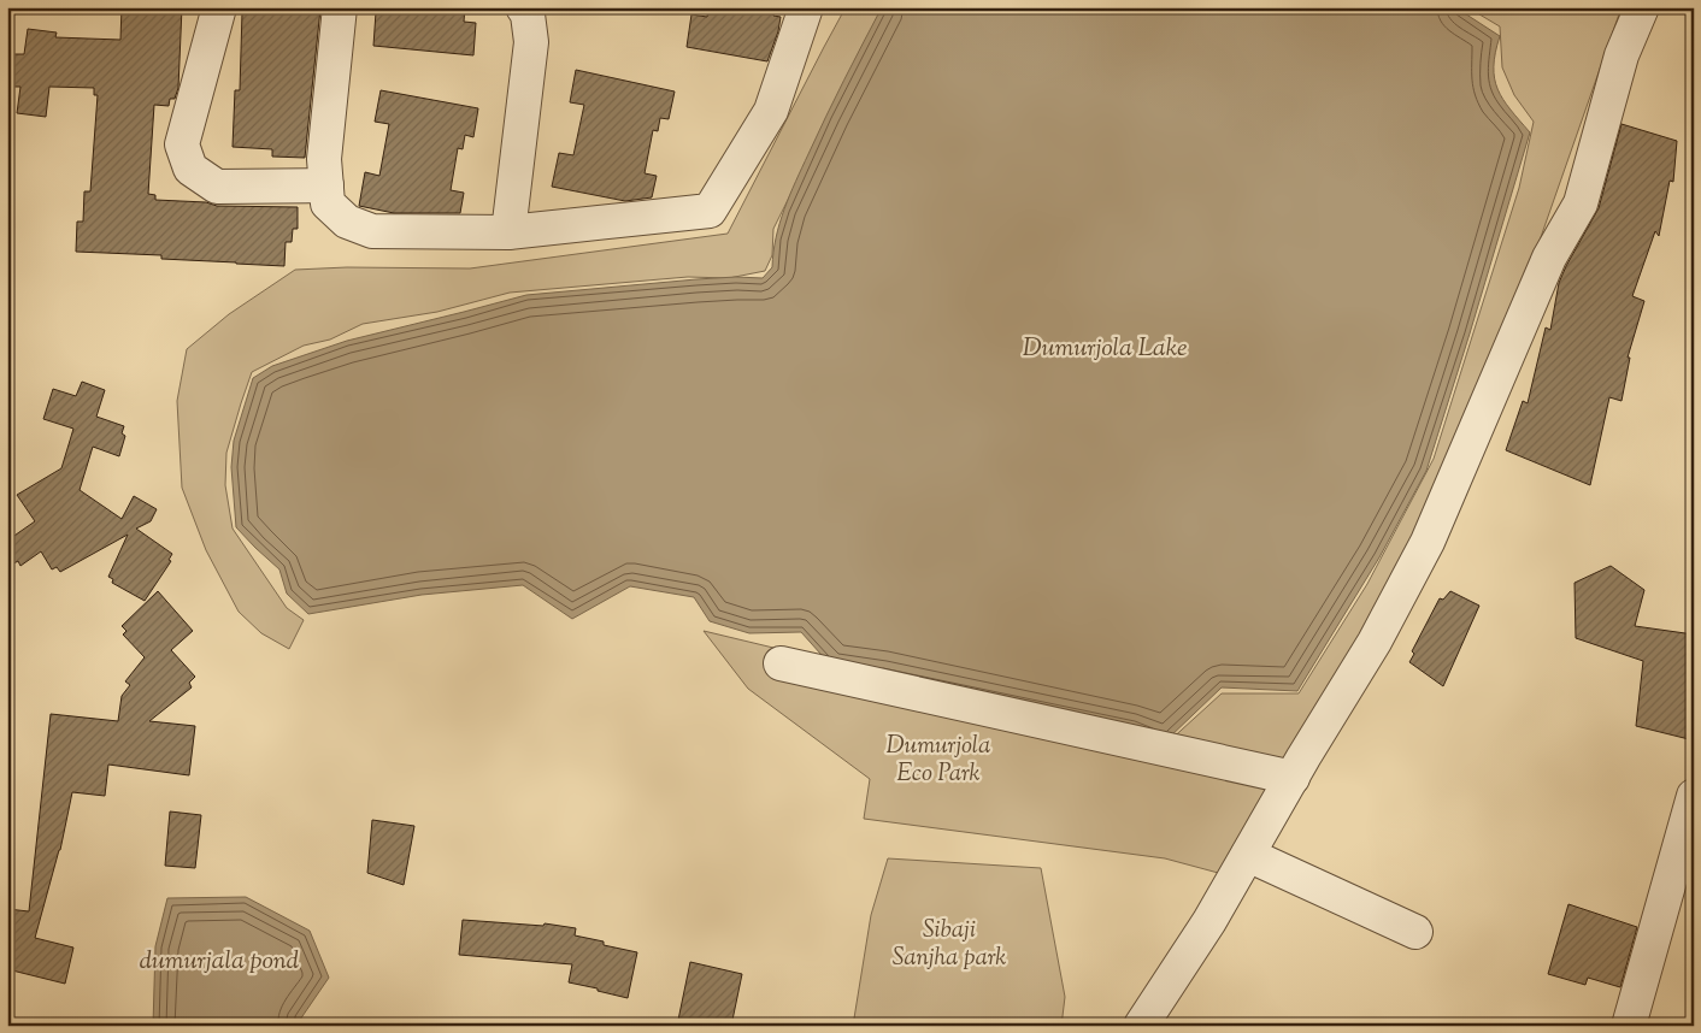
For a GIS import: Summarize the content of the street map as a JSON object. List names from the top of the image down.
{
  "water": ["Dumurjola Lake", "dumurjala pond"],
  "parks": ["Dumurjola Eco Park", "Sibaji Sanjha park"]
}
